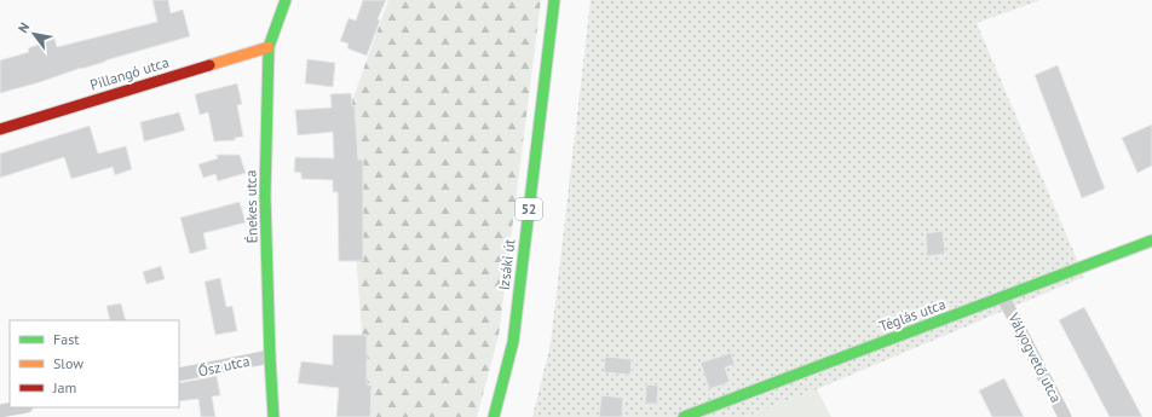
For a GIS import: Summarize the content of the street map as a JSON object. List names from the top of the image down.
{
  "streets": {
    "street": [
      "Pillangó utca",
      "Énekes utca",
      "52",
      "Izsáki út",
      "Téglás utca",
      "Vályogvető utca",
      "Ősz utca"
    ]
  },
  "crossings": [
    ["Pillangó utca", "Énekes utca"],
    ["Énekes utca", "Ősz utca"],
    ["Téglás utca", "Vályogvető utca"]
  ],
  "legend": ["Fast", "Slow", "Jam"],
  "north": "top left"
}
